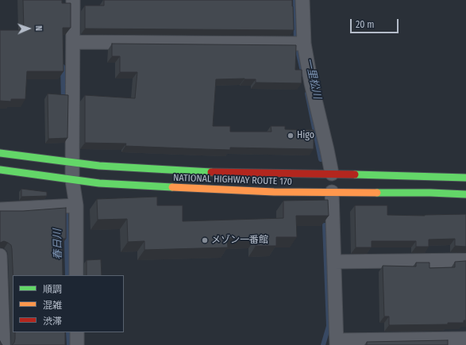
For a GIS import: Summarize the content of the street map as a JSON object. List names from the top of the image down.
{
  "streets": {
    "highway": ["NATIONAL HIGHWAY ROUTE 170"]
  },
  "water": ["一里松川", "春日川"],
  "places": ["Higo", "メゾン一番館"],
  "legend": ["順調", "混雑", "渋滞"],
  "scale_bar": "20 m",
  "north": "right"
}
